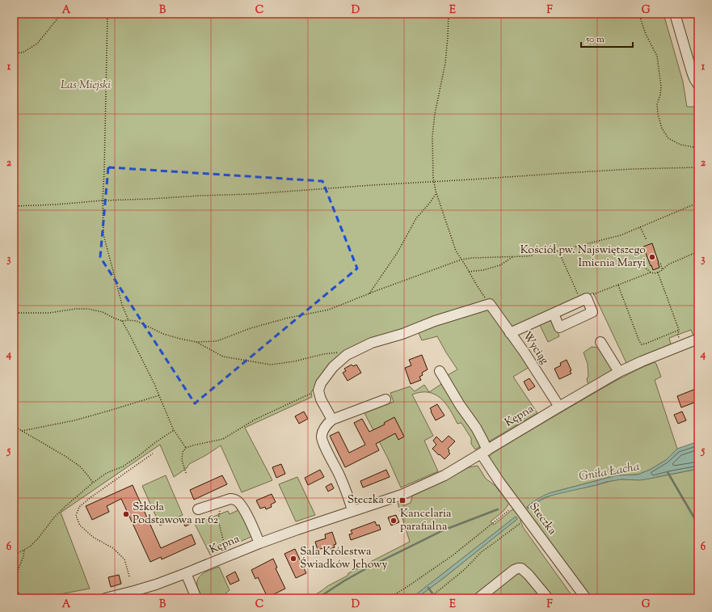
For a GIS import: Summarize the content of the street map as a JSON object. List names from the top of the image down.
{
  "streets": {
    "street": ["Wyciąg", "Kępna", "Steczka"]
  },
  "crossings": [
    ["Wyciąg", "Kępna"],
    ["Kępna", "Steczka"]
  ],
  "water": ["Gniła Łacha"],
  "parks": ["Las Miejski"],
  "places": {
    "other": [
      "Kościół pw. Najświętszego Imienia Maryi",
      "Szkoła Podstawowa nr 62",
      "Kancelaria parafialna",
      "Sala Królestwa Świadków Jehowy"
    ],
    "transit": ["Steczka 01"]
  },
  "scale_bar": "50 m",
  "grid": {
    "columns": [
      "A",
      "B",
      "C",
      "D",
      "E",
      "F",
      "G"
    ],
    "rows": [
      "1",
      "2",
      "3",
      "4",
      "5",
      "6"
    ]
  }
}
